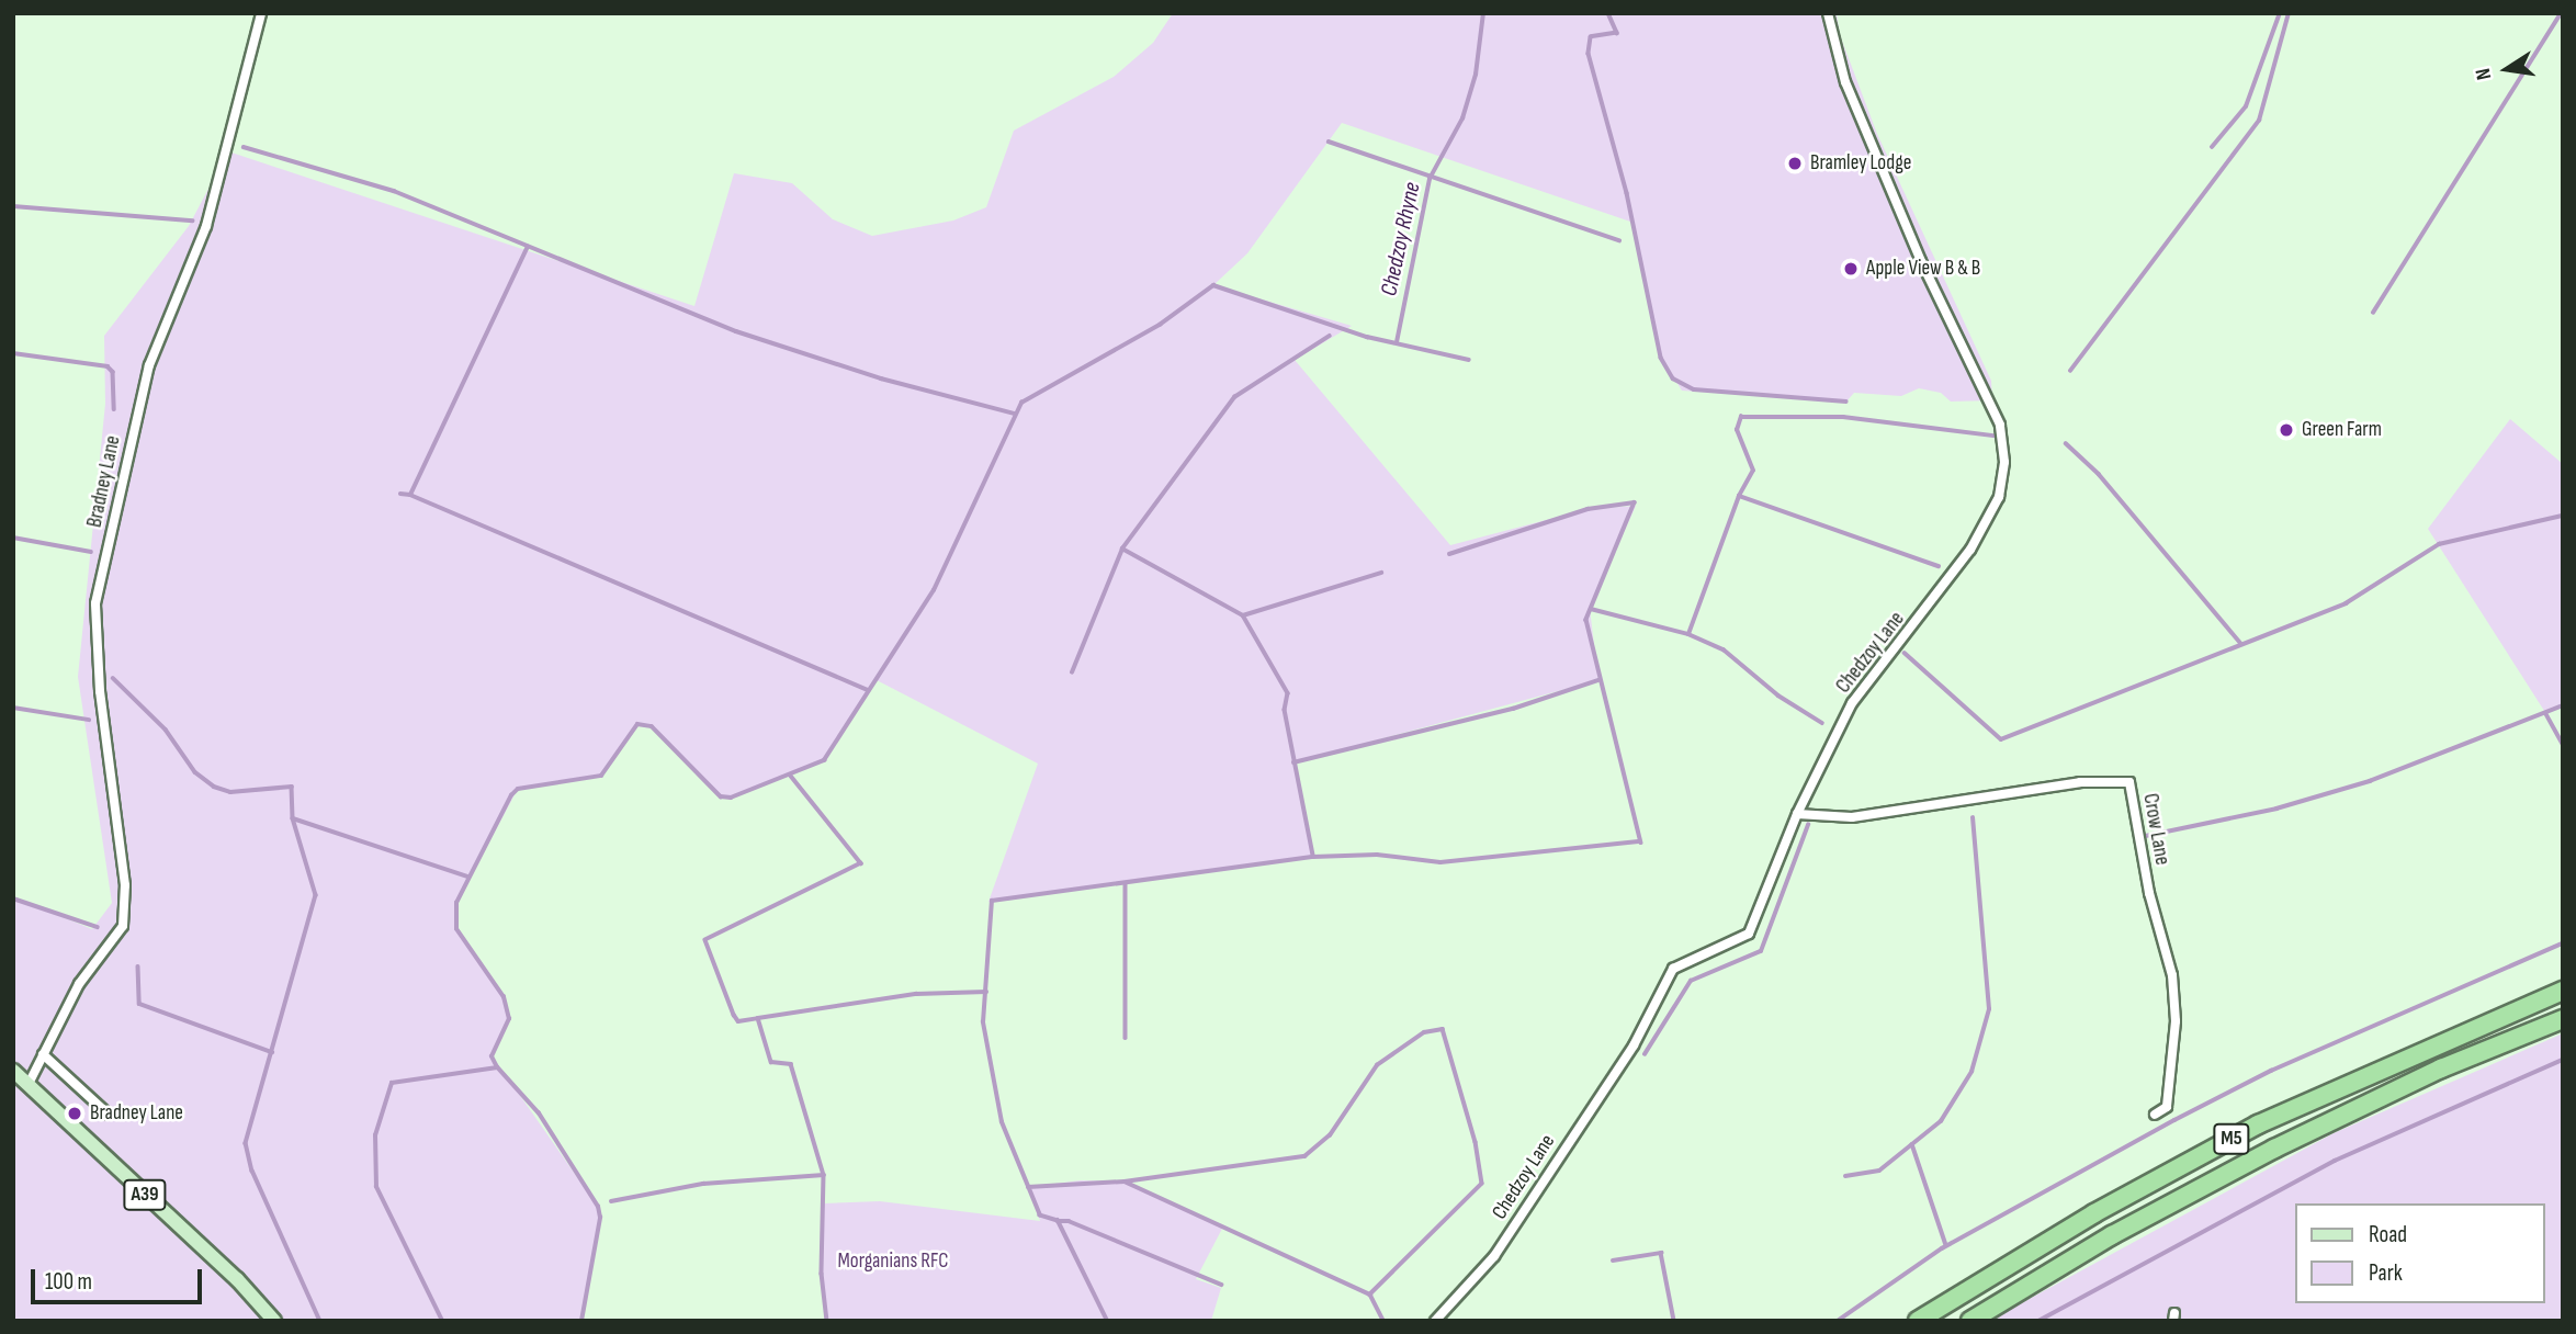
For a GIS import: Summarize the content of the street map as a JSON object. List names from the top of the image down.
{
  "streets": {
    "highway": ["M5"],
    "main road": ["A39"],
    "street": ["Bradney Lane", "Chedzoy Lane", "Crow Lane"]
  },
  "crossings": [
    ["Bradney Lane", "A39"],
    ["Chedzoy Lane", "Crow Lane"]
  ],
  "water": ["Chedzoy Rhyne"],
  "parks": ["Morganians RFC"],
  "places": [
    "Bramley Lodge",
    "Apple View B & B",
    "Green Farm",
    "Bradney Lane"
  ],
  "legend": ["Road", "Park"],
  "scale_bar": "100 m",
  "north": "left"
}
